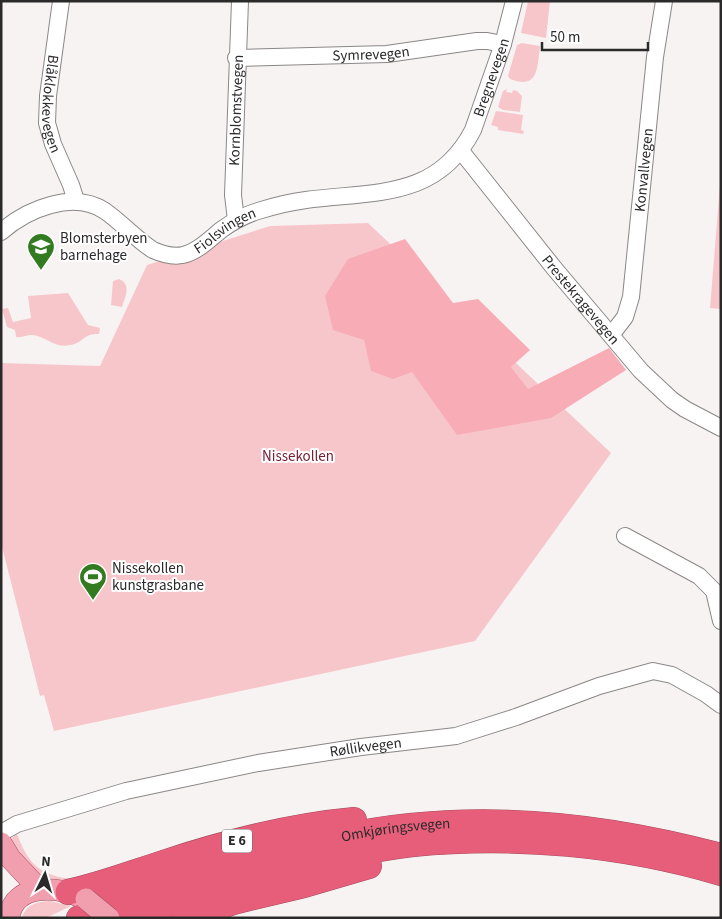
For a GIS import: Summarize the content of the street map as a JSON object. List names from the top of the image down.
{
  "streets": {
    "highway": ["Omkjøringsvegen", "E 6"],
    "street": [
      "Symrevegen",
      "Bregnevegen",
      "Blåklokkevegen",
      "Kornblomstvegen",
      "Konvallvegen",
      "Fiolsvingen",
      "Prestekragevegen",
      "Røllikvegen"
    ]
  },
  "crossings": [
    ["Symrevegen", "Bregnevegen"],
    ["Symrevegen", "Kornblomstvegen"],
    ["Bregnevegen", "Fiolsvingen"],
    ["Bregnevegen", "Prestekragevegen"],
    ["Blåklokkevegen", "Fiolsvingen"],
    ["Kornblomstvegen", "Fiolsvingen"],
    ["Konvallvegen", "Prestekragevegen"],
    ["Fiolsvingen", "Prestekragevegen"],
    ["Omkjøringsvegen", "E 6"]
  ],
  "parks": ["Nissekollen"],
  "places": {
    "school or university": ["Blomsterbyen barnehage"],
    "sports": ["Nissekollen kunstgrasbane"]
  },
  "scale_bar": "50 m",
  "north": "top"
}
